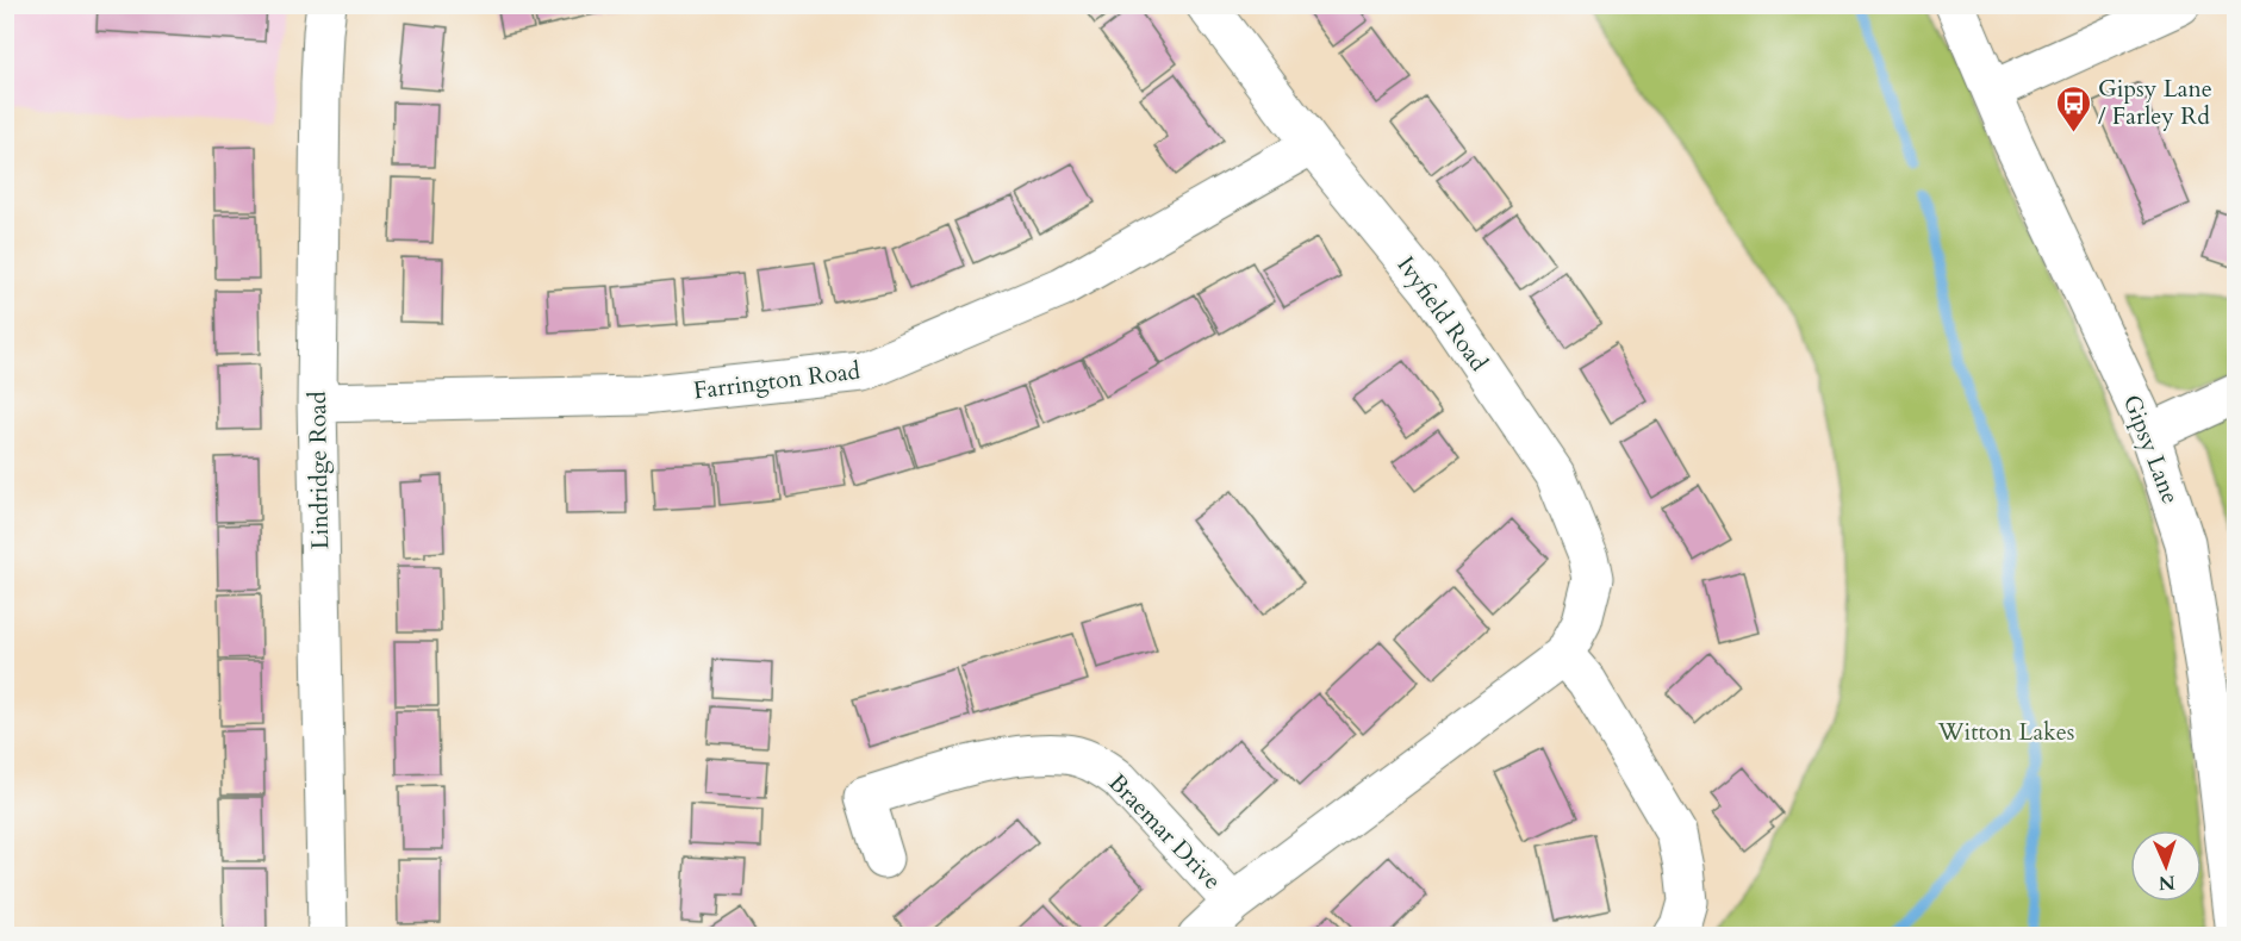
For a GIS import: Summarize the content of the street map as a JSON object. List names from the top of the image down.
{
  "streets": {
    "street": [
      "Ivyfield Road",
      "Farrington Road",
      "Gipsy Lane",
      "Lindridge Road",
      "Braemar Drive"
    ]
  },
  "crossings": [
    ["Ivyfield Road", "Farrington Road"],
    ["Ivyfield Road", "Braemar Drive"],
    ["Farrington Road", "Lindridge Road"]
  ],
  "parks": ["Witton Lakes"],
  "places": {
    "bus stop": ["Gipsy Lane / Farley Rd"]
  },
  "north": "bottom"
}
